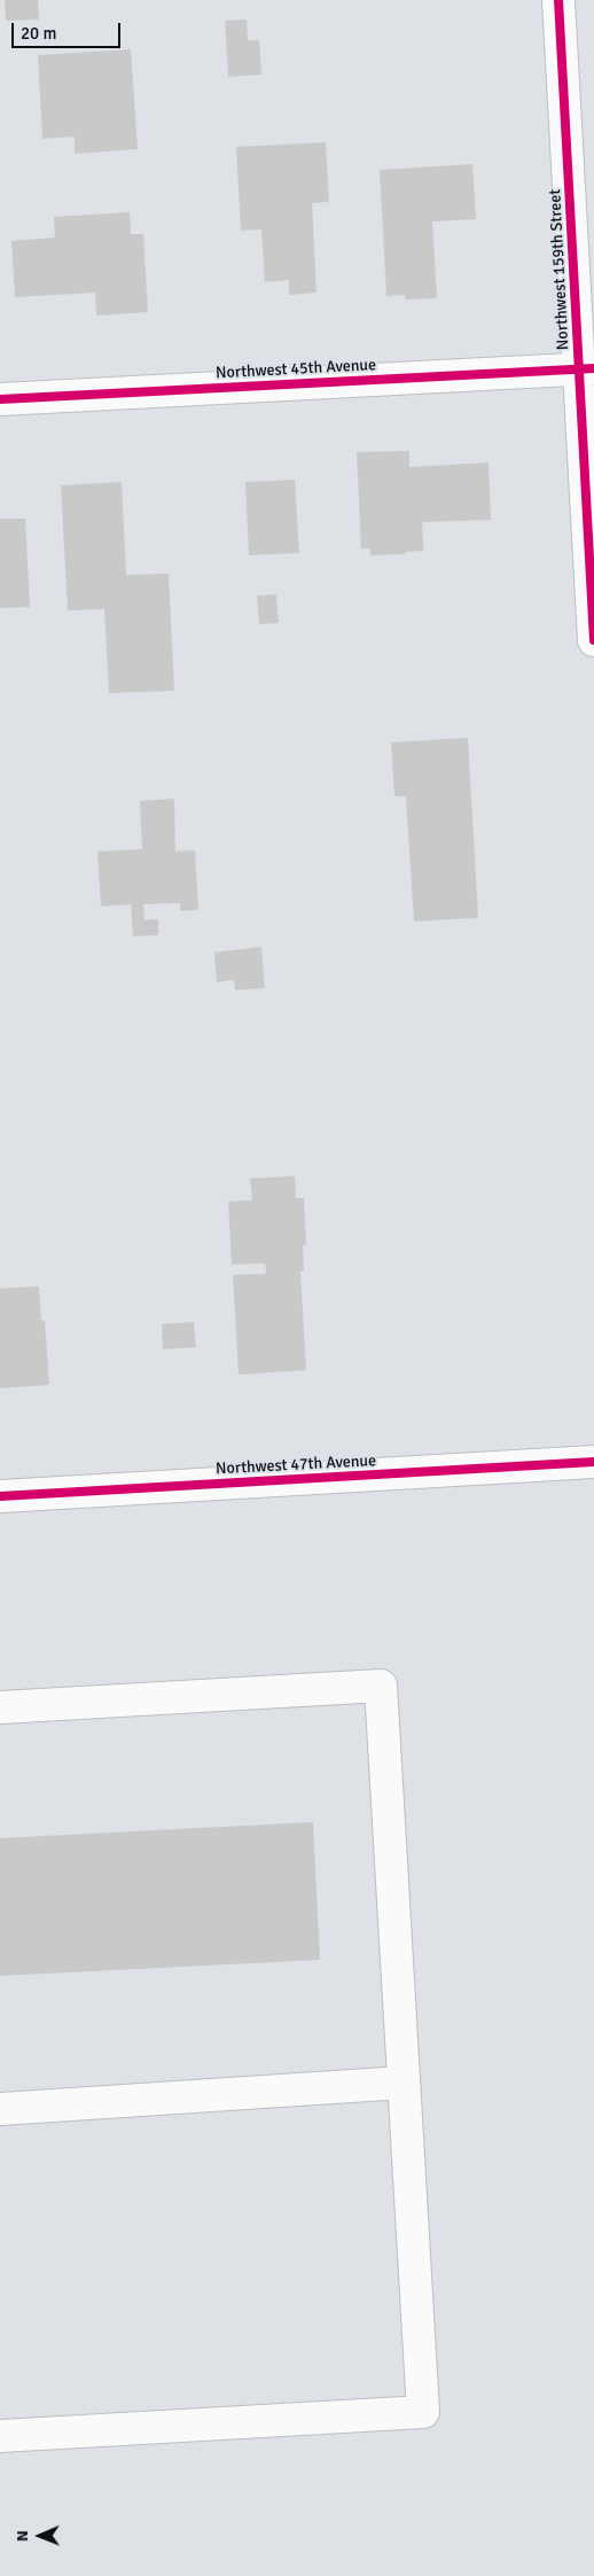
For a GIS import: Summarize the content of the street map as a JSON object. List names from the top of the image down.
{
  "streets": {
    "street": ["Northwest 159th Street", "Northwest 45th Avenue", "Northwest 47th Avenue"]
  },
  "crossings": [
    ["Northwest 159th Street", "Northwest 45th Avenue"]
  ],
  "scale_bar": "20 m",
  "north": "left"
}
